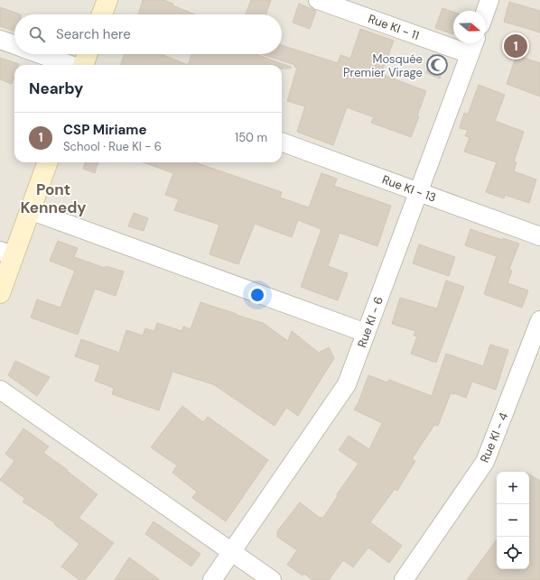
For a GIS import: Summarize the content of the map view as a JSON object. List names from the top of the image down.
{
  "streets": {
    "street": [
      "Rue KI - 11",
      "Rue KI - 13",
      "Rue KI - 6",
      "Rue KI - 4"
    ]
  },
  "crossings": [
    ["Rue KI - 11", "Rue KI - 6"],
    ["Rue KI - 13", "Rue KI - 6"]
  ],
  "districts": ["Pont Kennedy"],
  "places": {
    "mosque": ["Mosquée Premier Virage"]
  },
  "north": "right",
  "page": {
    "search": "Search here",
    "pins": "1",
    "heading": "Nearby",
    "list": [
      {
        "mark": "1",
        "name": "CSP Miriame",
        "note": "School · Rue KI - 6",
        "value": "150 m"
      }
    ],
    "map_buttons": ["+", "−"]
  }
}
